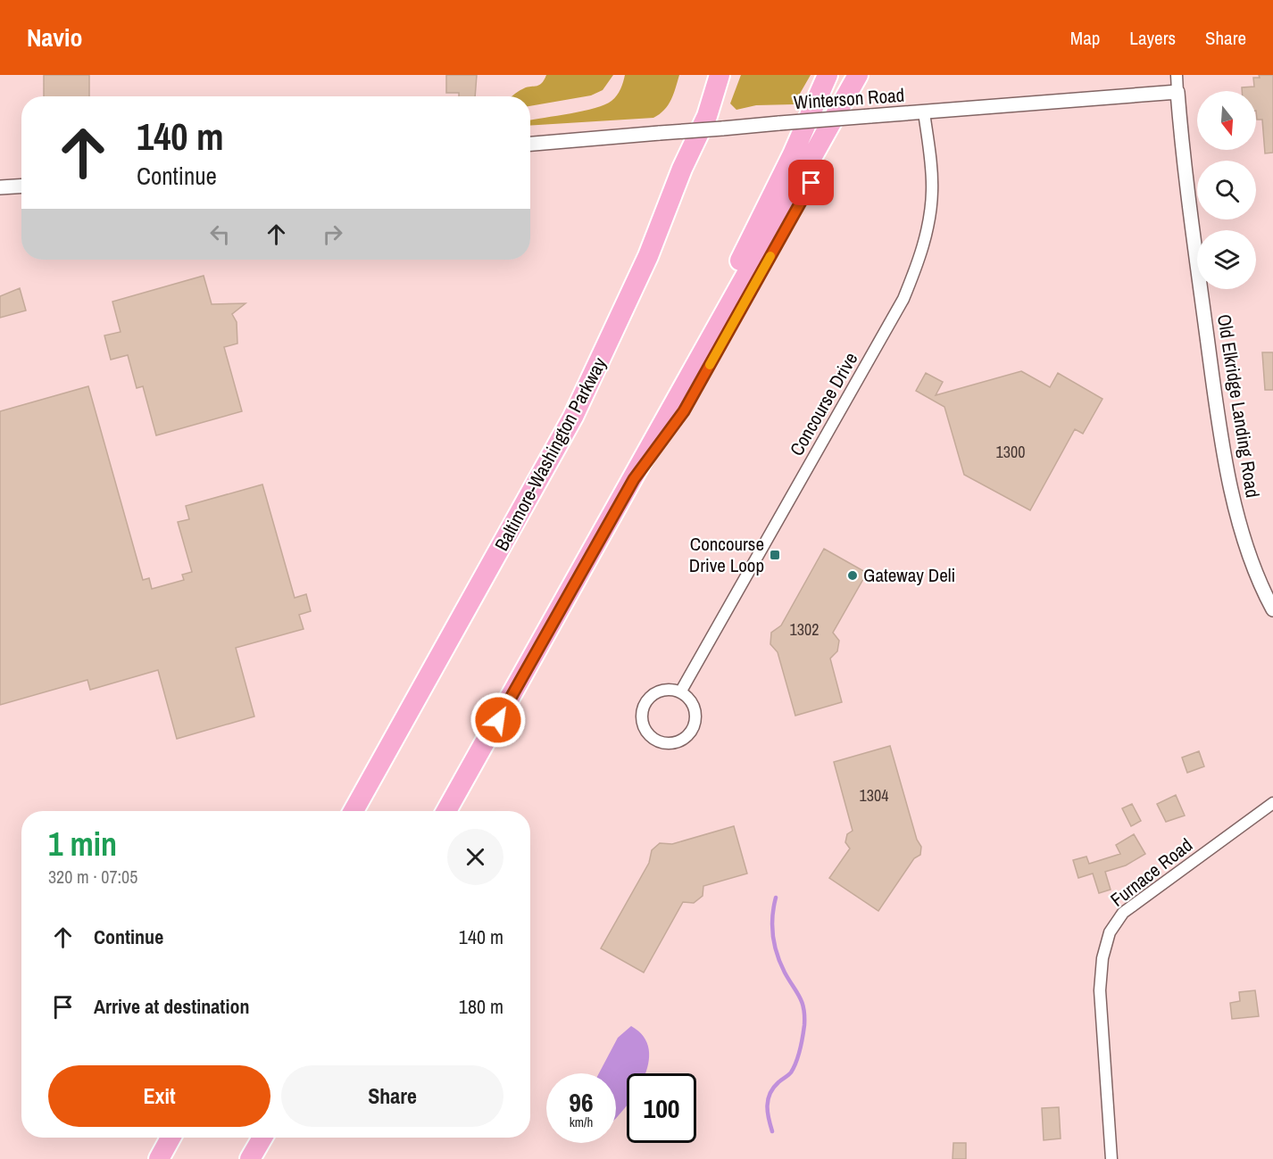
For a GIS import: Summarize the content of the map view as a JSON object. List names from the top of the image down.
{
  "streets": {
    "highway": ["Baltimore-Washington Parkway"],
    "street": [
      "Winterson Road",
      "Concourse Drive",
      "Old Elkridge Landing Road",
      "Furnace Road"
    ]
  },
  "crossings": [
    ["Winterson Road", "Concourse Drive"],
    ["Winterson Road", "Old Elkridge Landing Road"]
  ],
  "places": {
    "transit": ["Concourse Drive Loop"],
    "other": ["Gateway Deli"]
  },
  "house_numbers": ["1300", "1302", "1304"],
  "north": "bottom",
  "page": {
    "header": "Navio",
    "nav": ["Map", "Layers", "Share"],
    "turn": ["140 m", "Continue"],
    "heading": ["1 min", "320 m · 07:05"],
    "list": [
      {
        "name": "Continue",
        "value": "140 m"
      },
      {
        "name": "Arrive at destination",
        "value": "180 m"
      }
    ],
    "buttons": ["Exit", "Share"],
    "speed": "96 km/h",
    "limit": "100"
  }
}
